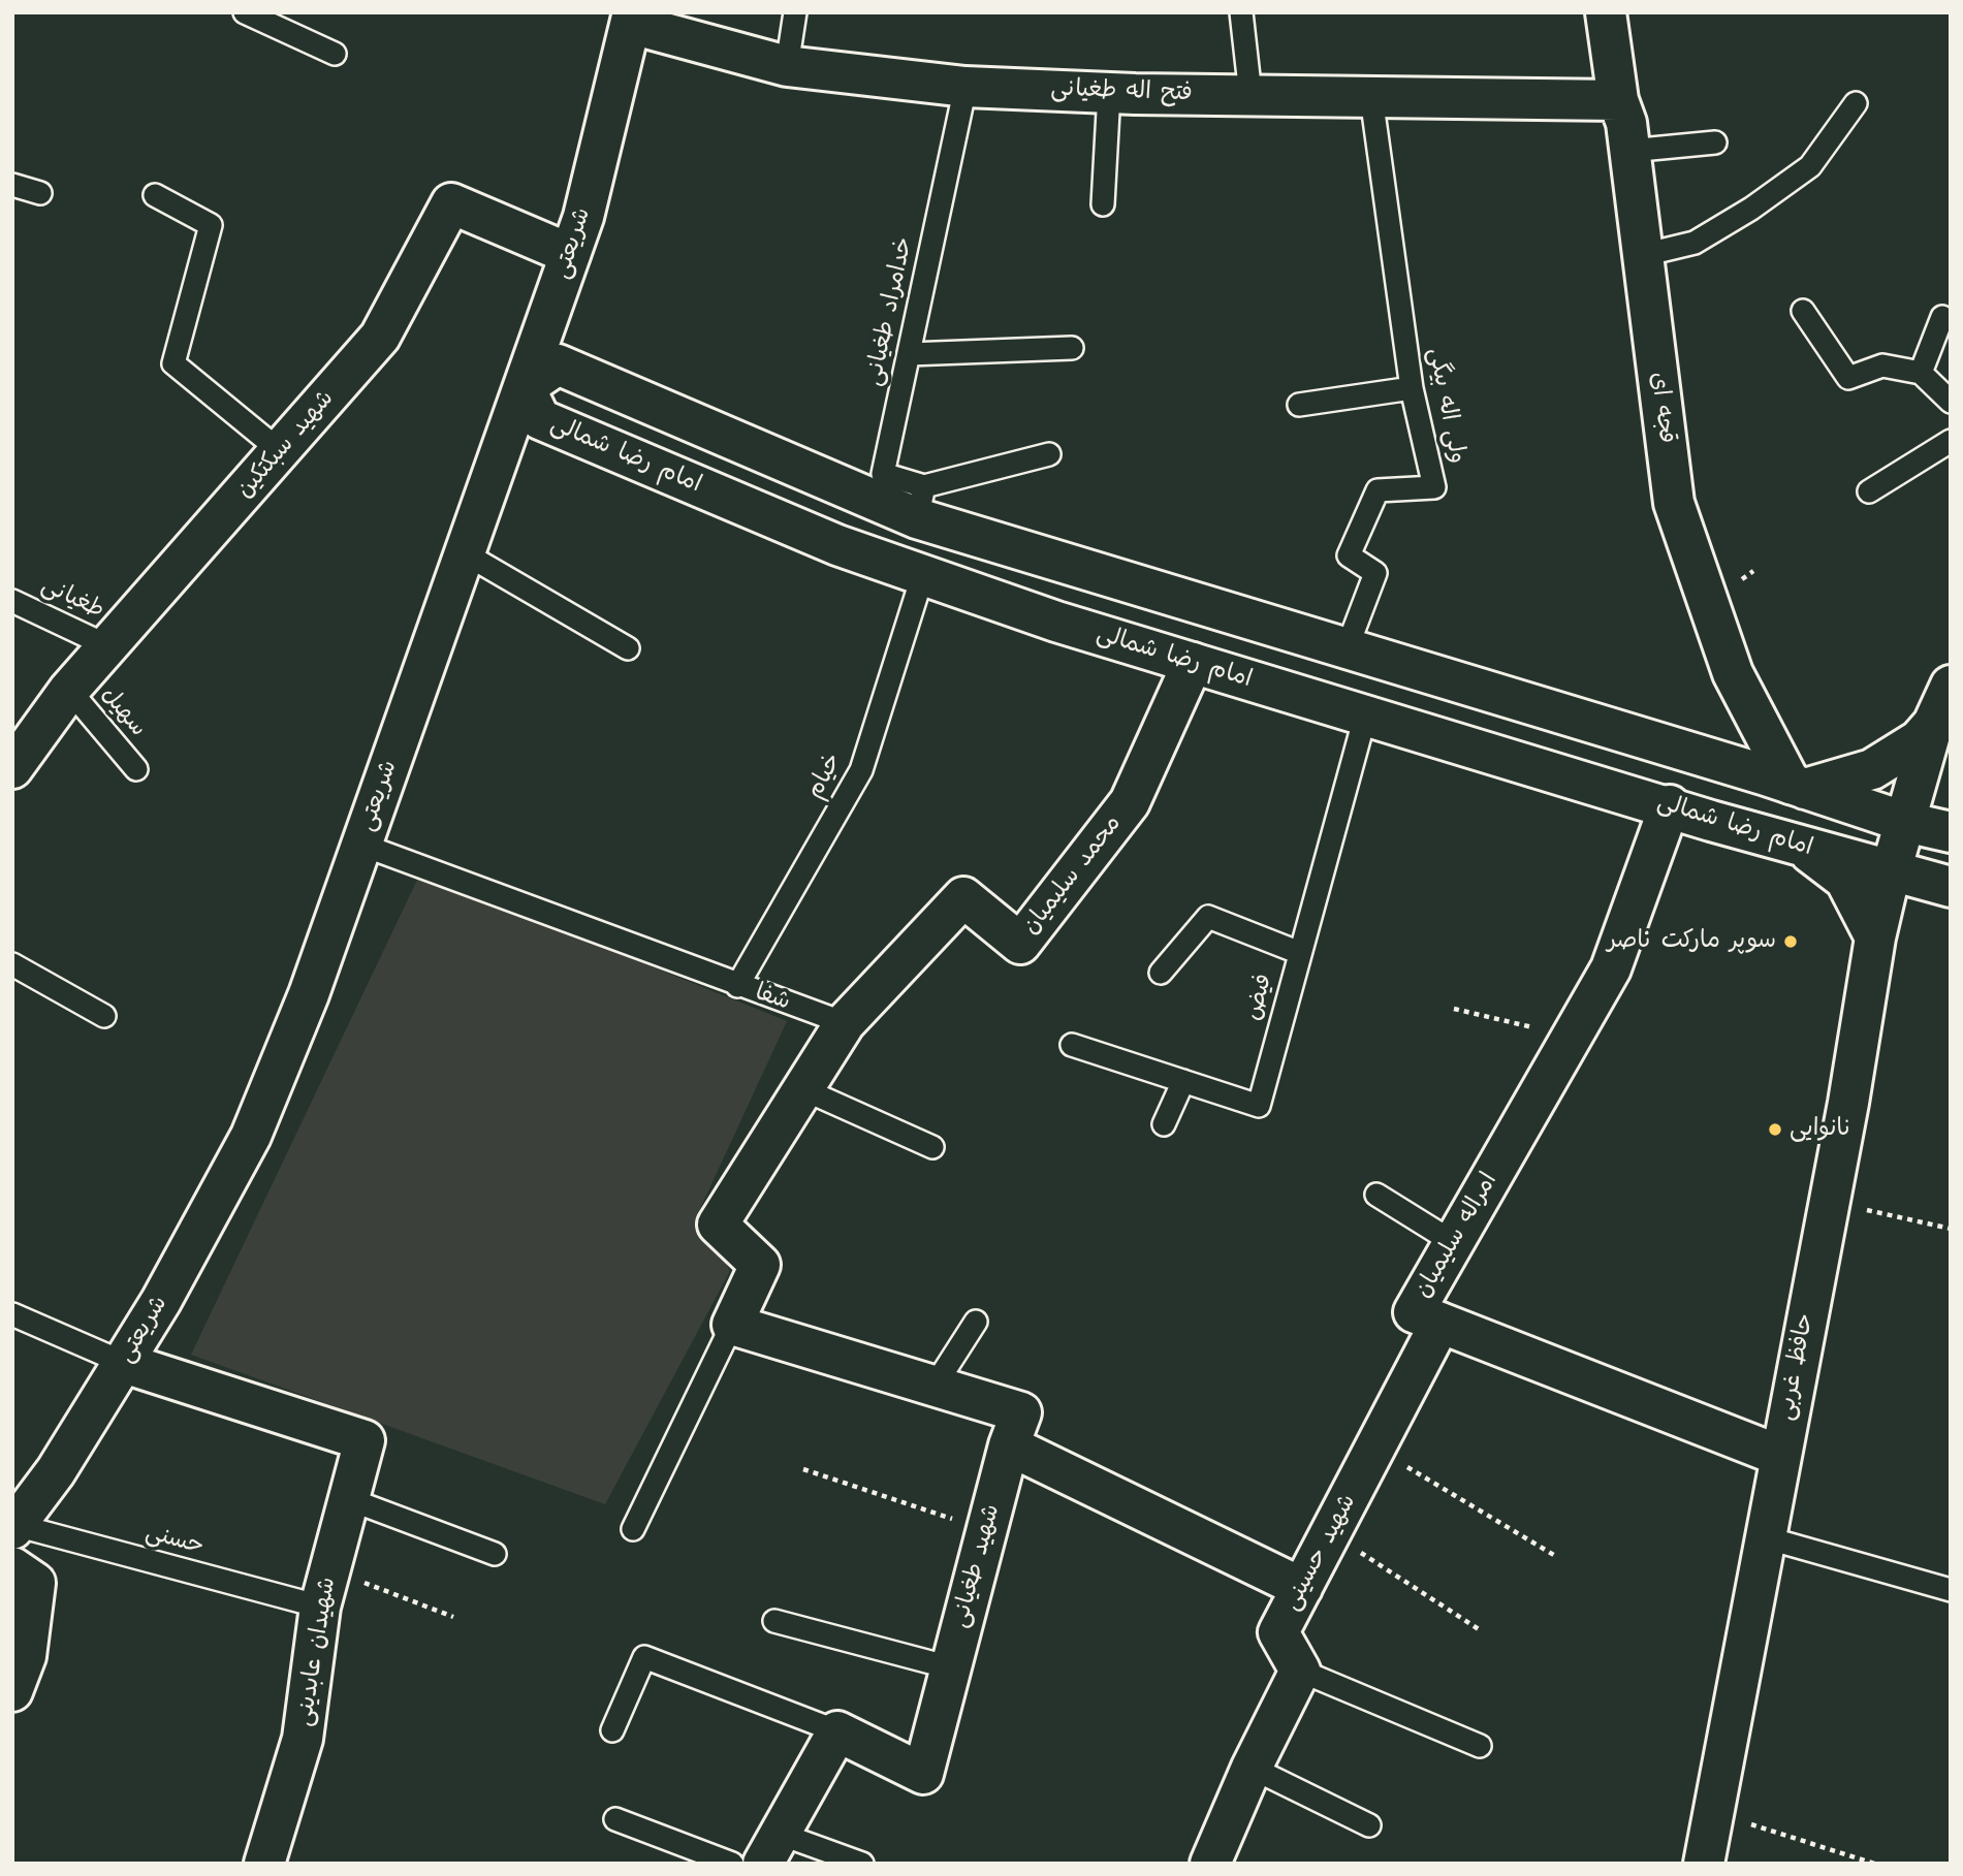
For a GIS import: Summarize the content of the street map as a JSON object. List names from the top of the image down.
{
  "streets": {
    "street": [
      "فتح اله طغیانی",
      "شریعتی",
      "قجه ای",
      "شهید سبکتکین",
      "امام رضا شمالی",
      "محمد سلیمیان",
      "امراله سلیمیان",
      "حافظ غربی",
      "شهید حسینی",
      "شهید طغیانی",
      "شهیدان عابدینی"
    ],
    "lane": [
      "خدامراد طغیانی",
      "ولی اله بیگی",
      "طغیانی",
      "سهیل",
      "خیام",
      "فیض",
      "شفا",
      "حسنی"
    ]
  },
  "crossings": [
    ["فتح اله طغیانی", "شریعتی"],
    ["فتح اله طغیانی", "خدامراد طغیانی"],
    ["فتح اله طغیانی", "ولی اله بیگی"],
    ["فتح اله طغیانی", "قجه ای"],
    ["شریعتی", "شهید سبکتکین"],
    ["شریعتی", "امام رضا شمالی"],
    ["شریعتی", "شفا"],
    ["شریعتی", "حسنی"],
    ["شریعتی", "شهیدان عابدینی"],
    ["شهید سبکتکین", "طغیانی"],
    ["شهید سبکتکین", "سهیل"],
    ["امام رضا شمالی", "خیام"],
    ["امام رضا شمالی", "محمد سلیمیان"],
    ["امام رضا شمالی", "فیض"],
    ["امام رضا شمالی", "امراله سلیمیان"],
    ["امام رضا شمالی", "حافظ غربی"],
    ["خیام", "شفا"],
    ["محمد سلیمیان", "شفا"],
    ["امراله سلیمیان", "حافظ غربی"],
    ["امراله سلیمیان", "شهید حسینی"],
    ["حسنی", "شهیدان عابدینی"]
  ],
  "places": ["سوپر مارکت ناصر", "نانوایی"]
}
